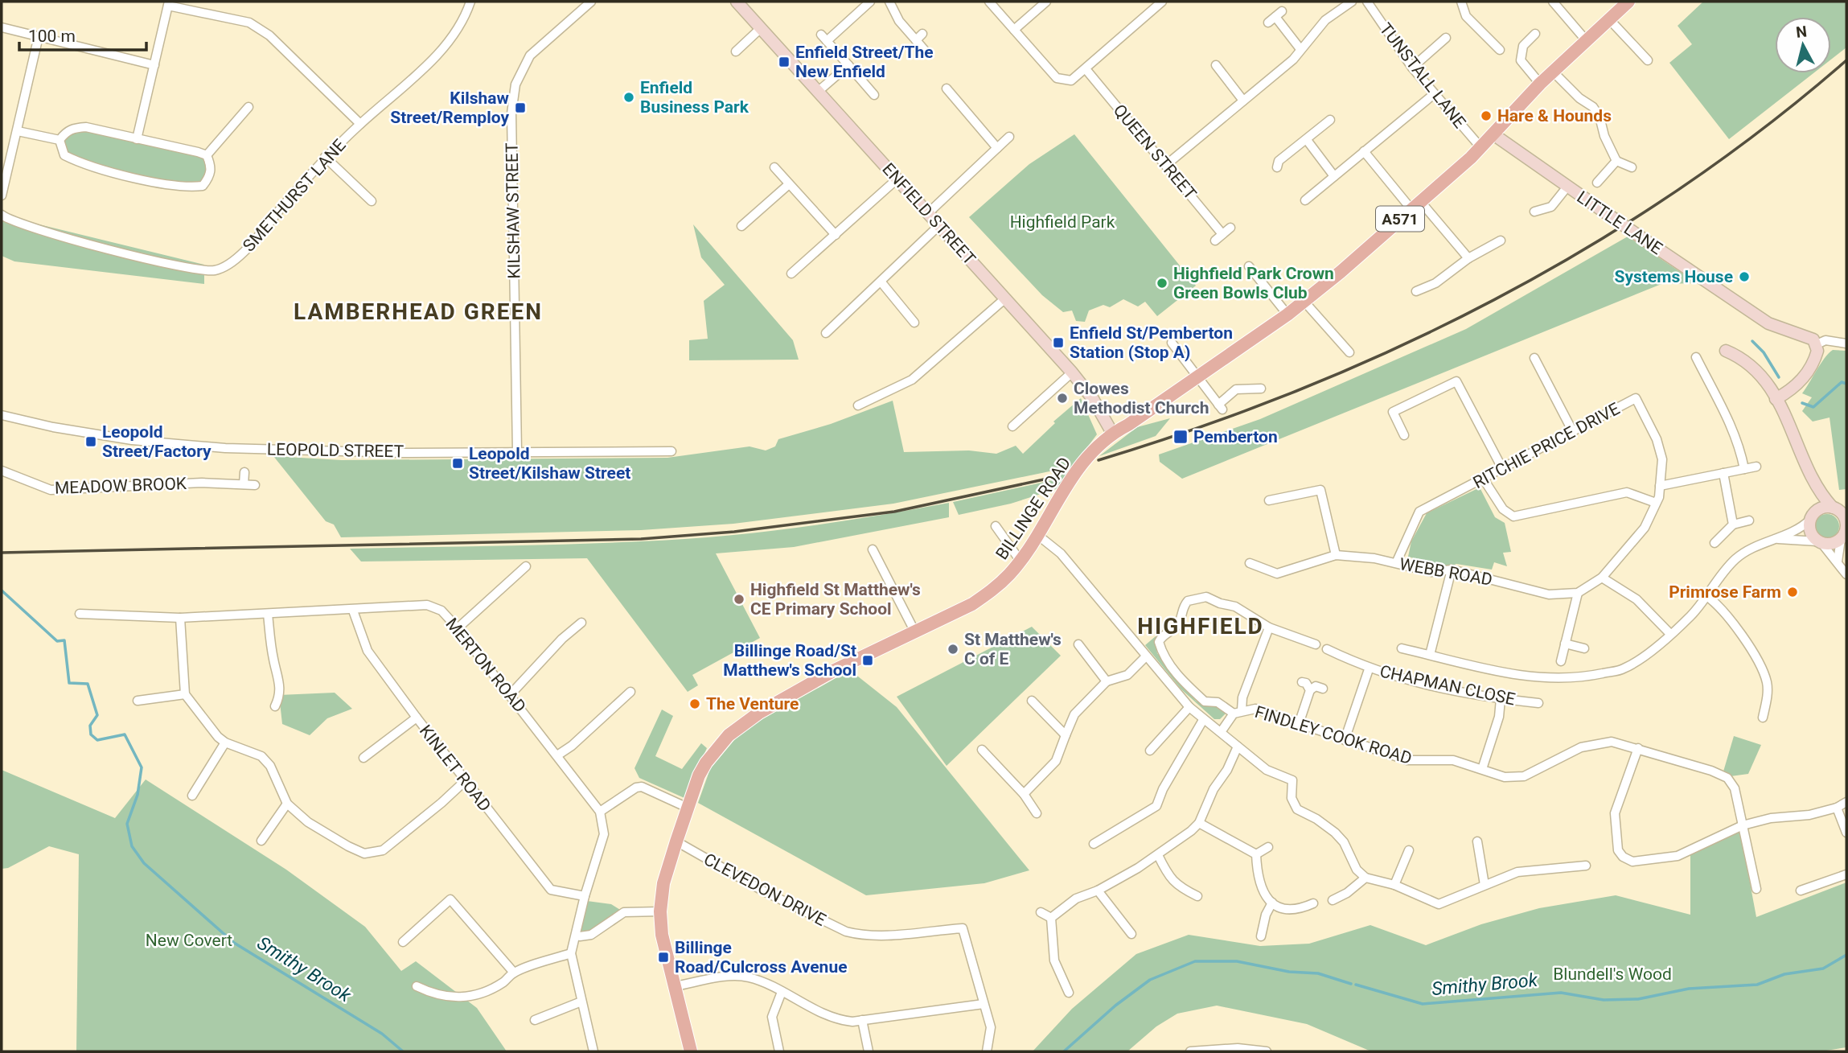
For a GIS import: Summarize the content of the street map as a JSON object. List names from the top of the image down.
{
  "streets": {
    "main road": ["A571", "BILLINGE ROAD"],
    "street": [
      "TUNSTALL LANE",
      "QUEEN STREET",
      "SMETHURST LANE",
      "KILSHAW STREET",
      "ENFIELD STREET",
      "LITTLE LANE",
      "RITCHIE PRICE DRIVE",
      "LEOPOLD STREET",
      "MEADOW BROOK",
      "WEBB ROAD",
      "MERTON ROAD",
      "CHAPMAN CLOSE",
      "FINDLEY COOK ROAD",
      "KINLET ROAD",
      "CLEVEDON DRIVE"
    ]
  },
  "crossings": [
    ["TUNSTALL LANE", "BILLINGE ROAD"],
    ["KILSHAW STREET", "LEOPOLD STREET"],
    ["ENFIELD STREET", "BILLINGE ROAD"],
    ["A571", "BILLINGE ROAD"],
    ["A571", "CLEVEDON DRIVE"],
    ["LITTLE LANE", "BILLINGE ROAD"],
    ["RITCHIE PRICE DRIVE", "WEBB ROAD"],
    ["MERTON ROAD", "KINLET ROAD"]
  ],
  "districts": ["LAMBERHEAD GREEN", "HIGHFIELD"],
  "water": ["Smithy Brook"],
  "parks": ["Highfield Park", "New Covert", "Blundell's Wood"],
  "places": {
    "transit": [
      "Enfield Street/The New Enfield",
      "Kilshaw Street/Remploy",
      "Enfield St/Pemberton Station (Stop A)",
      "Pemberton",
      "Leopold Street/Factory",
      "Leopold Street/Kilshaw Street",
      "Billinge Road/St Matthew's School",
      "Billinge Road/Culcross Avenue"
    ],
    "other": [
      "Enfield Business Park",
      "Hare & Hounds",
      "Systems House",
      "Highfield Park Crown Green Bowls Club",
      "Clowes Methodist Church",
      "Primrose Farm",
      "Highfield St Matthew's CE Primary School",
      "St Matthew's C of E",
      "The Venture"
    ]
  },
  "scale_bar": "100 m",
  "north": "top"
}
